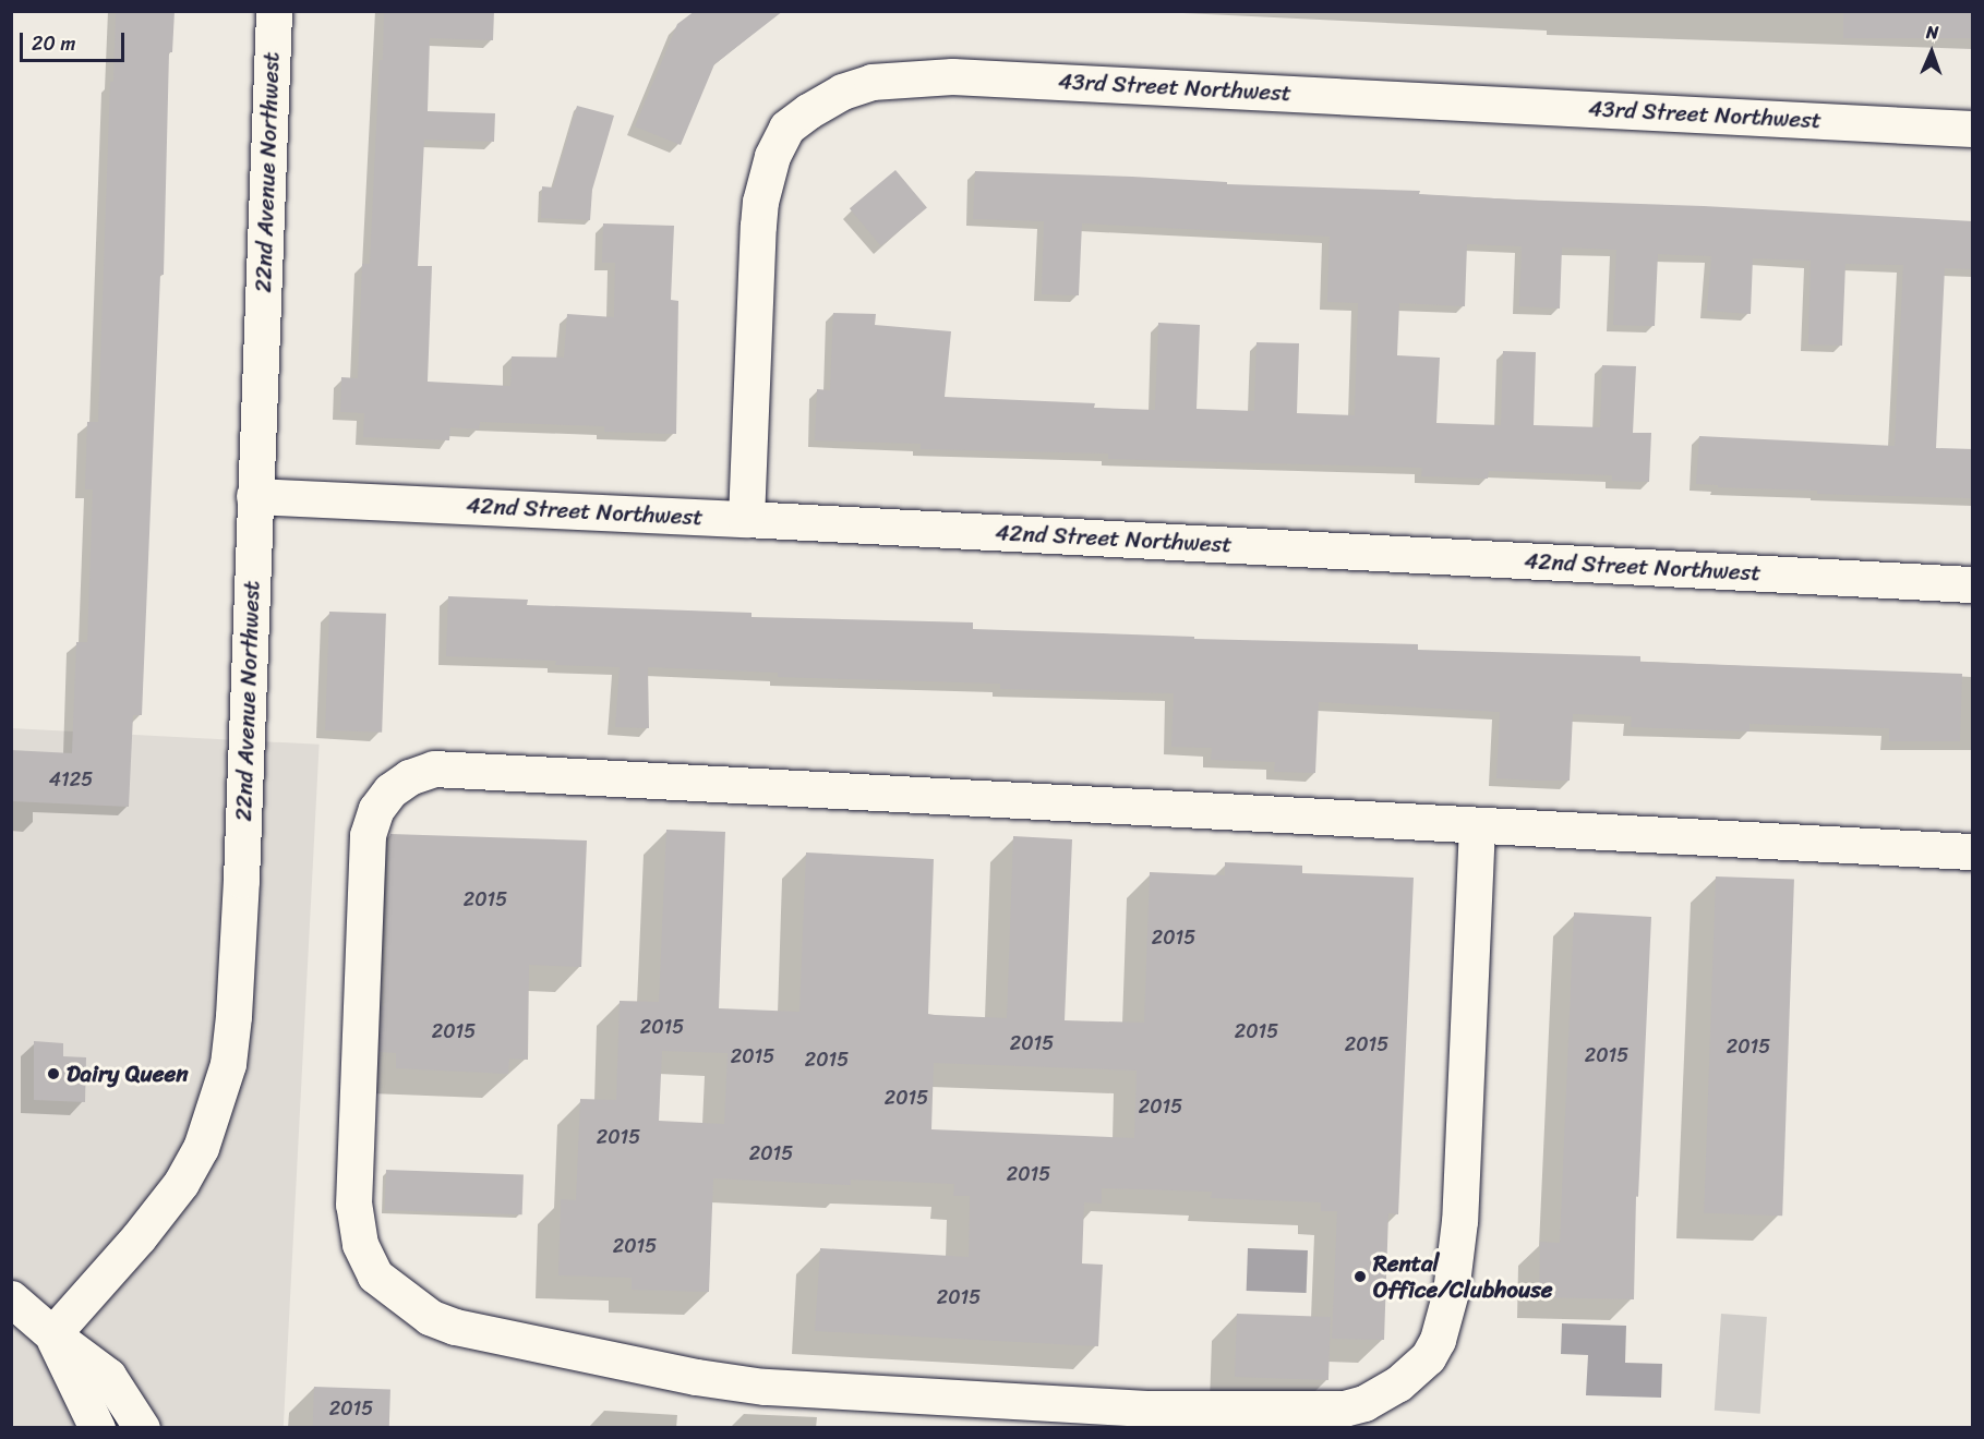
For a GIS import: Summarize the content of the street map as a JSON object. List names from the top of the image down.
{
  "streets": {
    "street": ["43rd Street Northwest", "22nd Avenue Northwest", "42nd Street Northwest"]
  },
  "crossings": [
    ["43rd Street Northwest", "42nd Street Northwest"],
    ["22nd Avenue Northwest", "42nd Street Northwest"]
  ],
  "places": ["Dairy Queen", "Rental Office/Clubhouse"],
  "house_numbers": [
    "4125",
    "2015",
    "2015",
    "2015",
    "2015",
    "2015",
    "2015",
    "2015",
    "2015",
    "2015",
    "2015",
    "2015",
    "2015",
    "2015",
    "2015",
    "2015",
    "2015",
    "2015",
    "2015",
    "2015"
  ],
  "scale_bar": "20 m",
  "north": "top"
}
